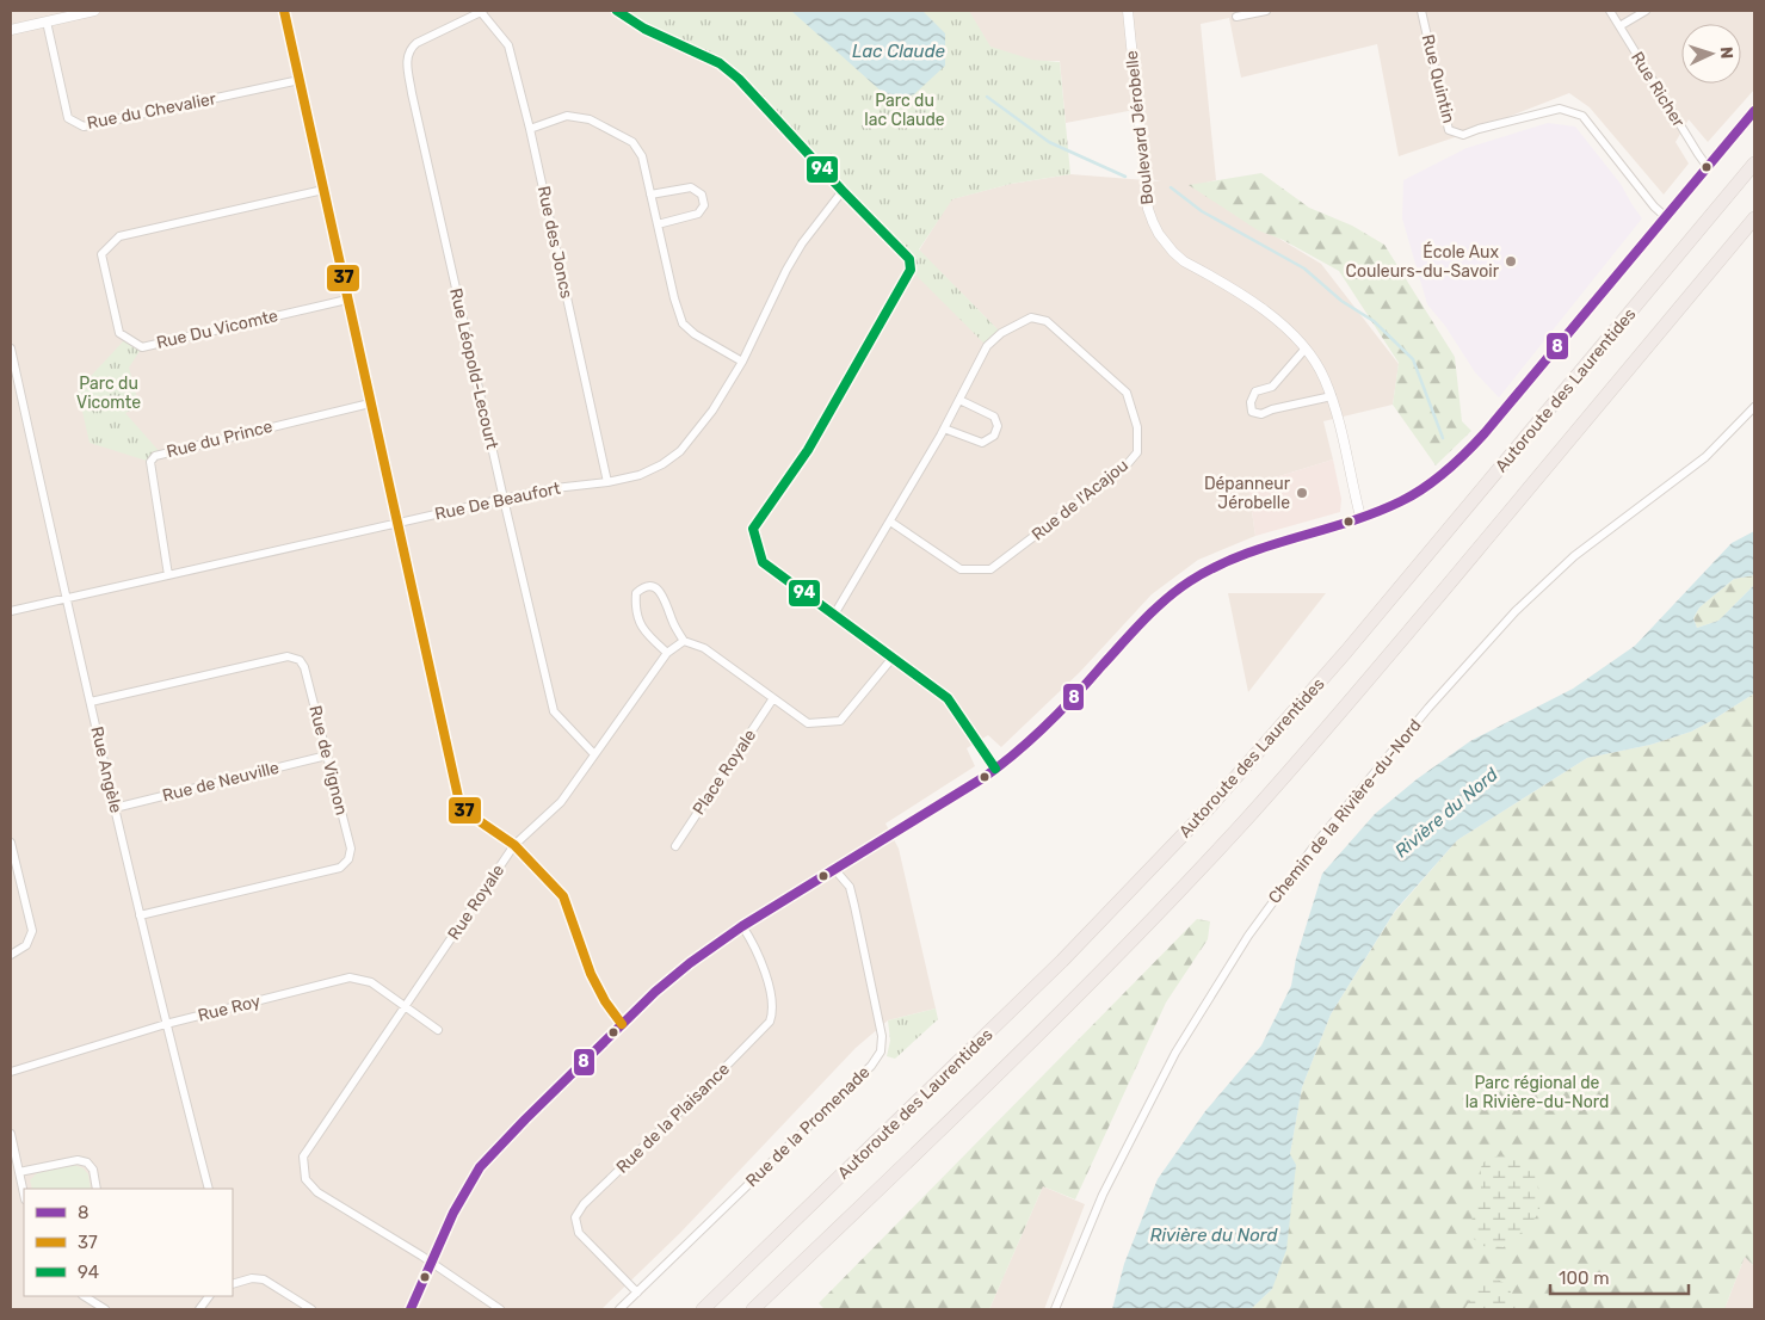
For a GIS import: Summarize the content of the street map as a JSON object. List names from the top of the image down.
{
  "streets": {
    "highway": ["Autoroute des Laurentides"],
    "street": [
      "Rue Quintin",
      "Rue Richer",
      "Rue du Chevalier",
      "Boulevard Jérobelle",
      "Rue des Joncs",
      "Rue Du Vicomte",
      "Rue Léopold-Lecourt",
      "Rue du Prince",
      "Rue de l'Acajou",
      "Rue De Beaufort",
      "Rue de Vignon",
      "Rue Angèle",
      "Place Royale",
      "Rue de Neuville",
      "Chemin de la Rivière-du-Nord",
      "Rue Royale",
      "Rue Roy",
      "Rue de la Plaisance",
      "Rue de la Promenade"
    ]
  },
  "crossings": [
    ["Rue des Joncs", "Rue Léopold-Lecourt"],
    ["Rue des Joncs", "Rue De Beaufort"],
    ["Rue Léopold-Lecourt", "Rue De Beaufort"],
    ["Rue Léopold-Lecourt", "Rue Royale"],
    ["Rue du Prince", "Rue De Beaufort"],
    ["Rue De Beaufort", "Rue Angèle"],
    ["Rue de Vignon", "Rue Angèle"],
    ["Rue de Vignon", "Rue de Neuville"],
    ["Rue Angèle", "Rue de Neuville"],
    ["Rue Angèle", "Rue Roy"],
    ["Rue Royale", "Rue Roy"],
    ["Rue de la Plaisance", "Rue de la Promenade"]
  ],
  "water": ["Lac Claude", "Rivière du Nord"],
  "parks": ["Parc du lac Claude", "Parc du Vicomte", "Parc régional de la Rivière-du-Nord"],
  "places": ["École Aux Couleurs-du-Savoir", "Dépanneur Jérobelle"],
  "lines": ["transit line 37", "transit line 94", "transit line 8"],
  "legend": ["8", "37", "94"],
  "scale_bar": "100 m",
  "north": "right"
}
